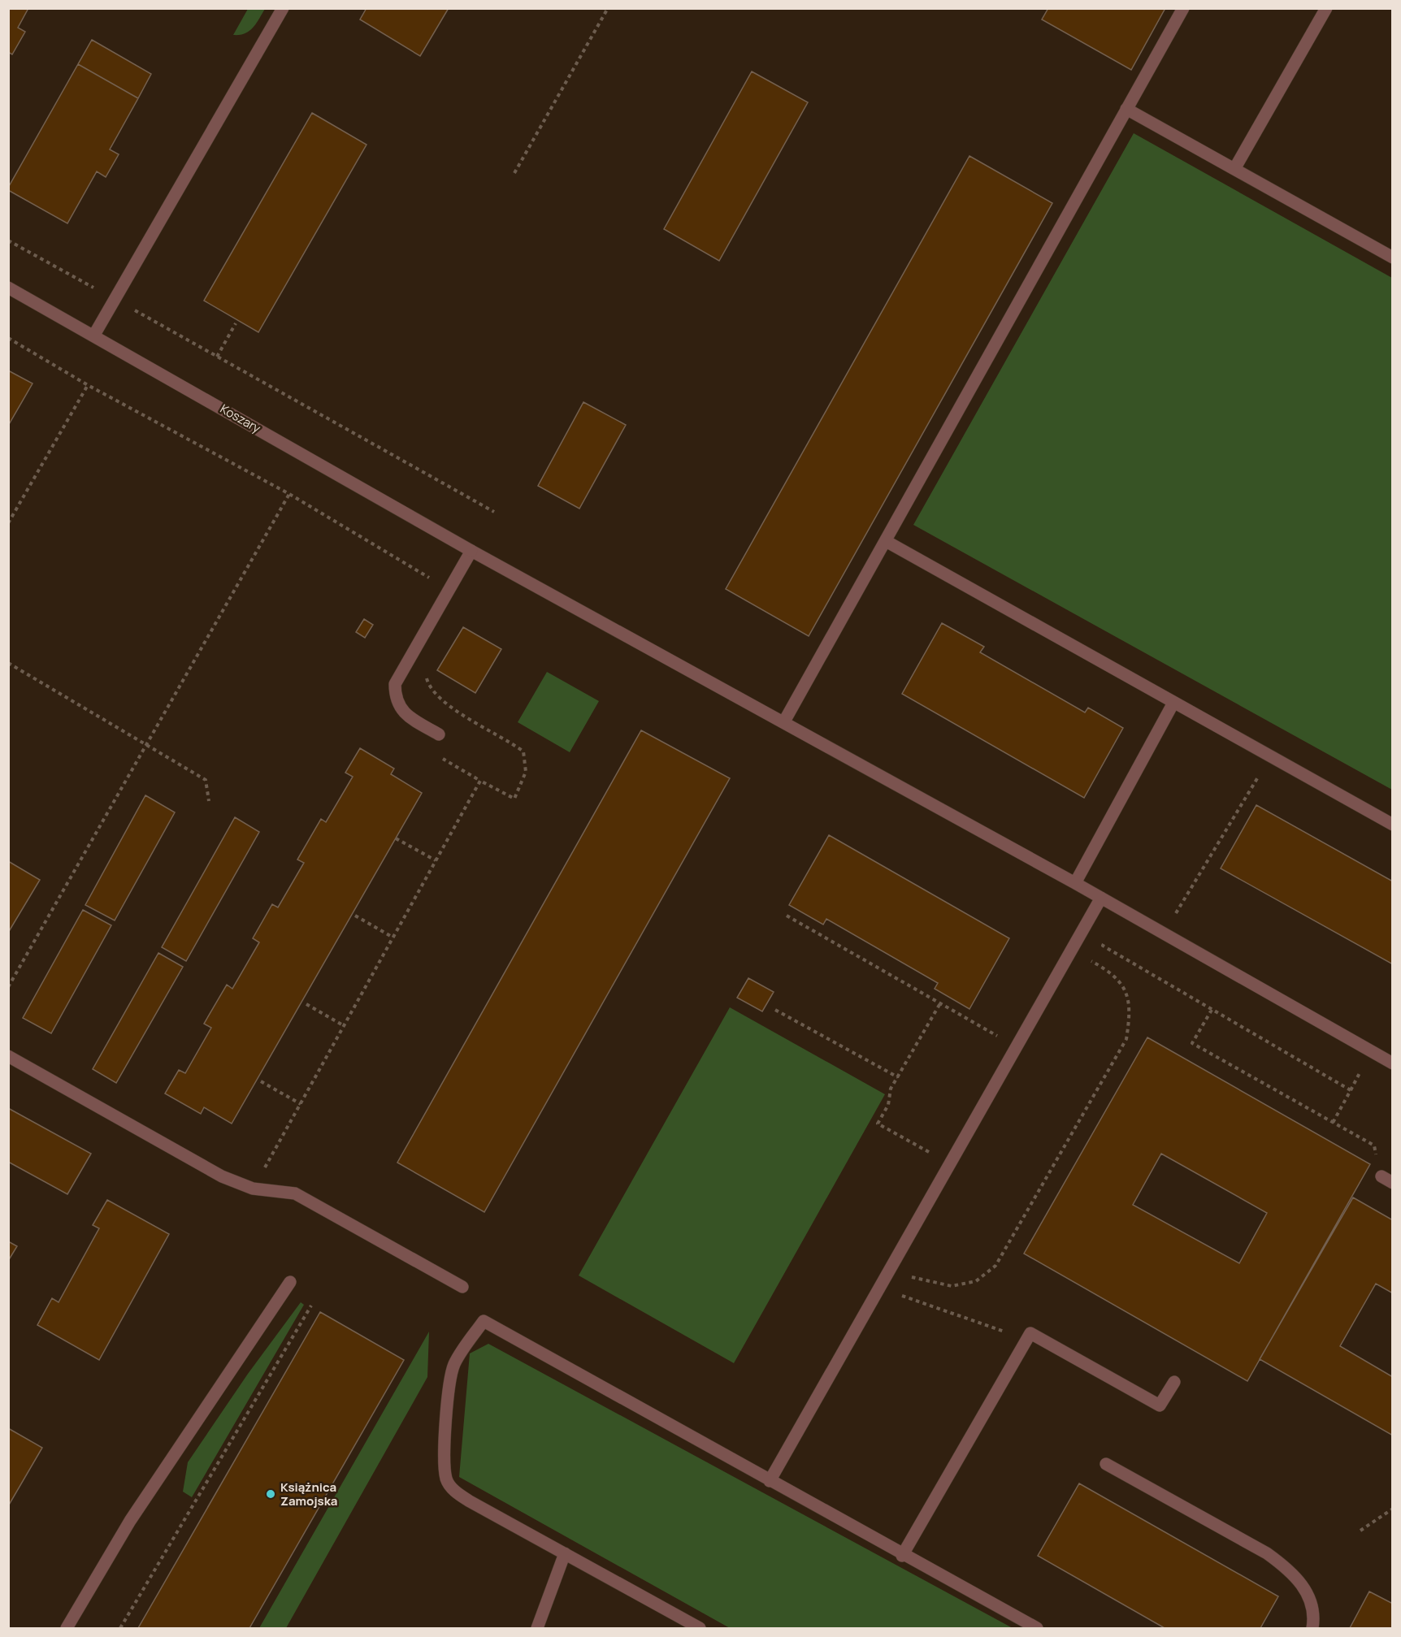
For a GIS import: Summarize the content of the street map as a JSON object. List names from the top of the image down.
{
  "streets": {
    "street": ["Koszary"]
  },
  "places": ["Książnica Zamojska"]
}
